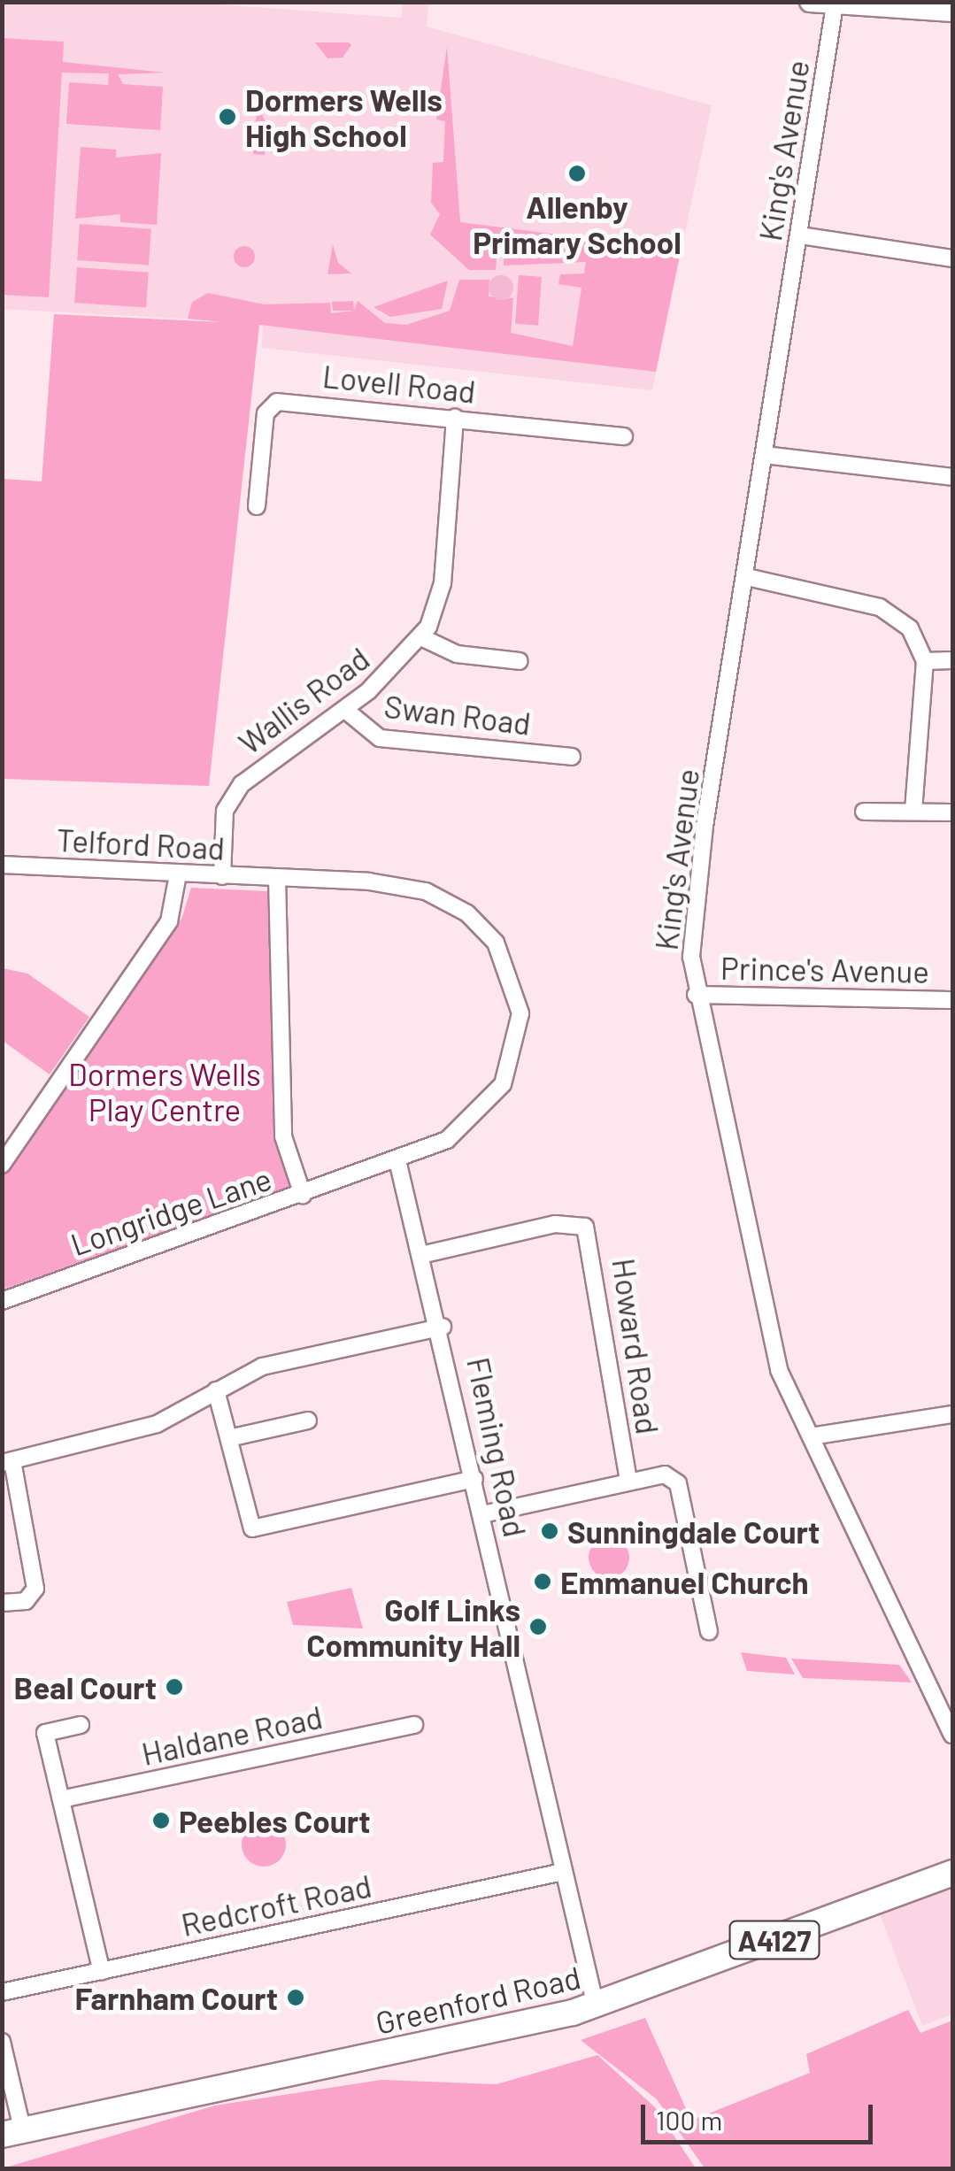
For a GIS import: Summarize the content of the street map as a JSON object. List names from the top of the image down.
{
  "streets": {
    "main road": ["A4127", "Greenford Road"],
    "street": [
      "King's Avenue",
      "Lovell Road",
      "Wallis Road",
      "Swan Road",
      "Telford Road",
      "Prince's Avenue",
      "Longridge Lane",
      "Howard Road",
      "Fleming Road",
      "Haldane Road",
      "Redcroft Road"
    ]
  },
  "crossings": [
    ["King's Avenue", "Prince's Avenue"],
    ["Lovell Road", "Wallis Road"],
    ["Wallis Road", "Swan Road"],
    ["Wallis Road", "Telford Road"],
    ["Telford Road", "Longridge Lane"],
    ["Telford Road", "Fleming Road"],
    ["Longridge Lane", "Fleming Road"],
    ["Howard Road", "Fleming Road"],
    ["Fleming Road", "Redcroft Road"],
    ["Fleming Road", "Greenford Road"]
  ],
  "parks": ["Dormers Wells Play Centre"],
  "places": [
    "Dormers Wells High School",
    "Allenby Primary School",
    "Sunningdale Court",
    "Emmanuel Church",
    "Golf Links Community Hall",
    "Beal Court",
    "Peebles Court",
    "Farnham Court"
  ],
  "scale_bar": "100 m"
}
